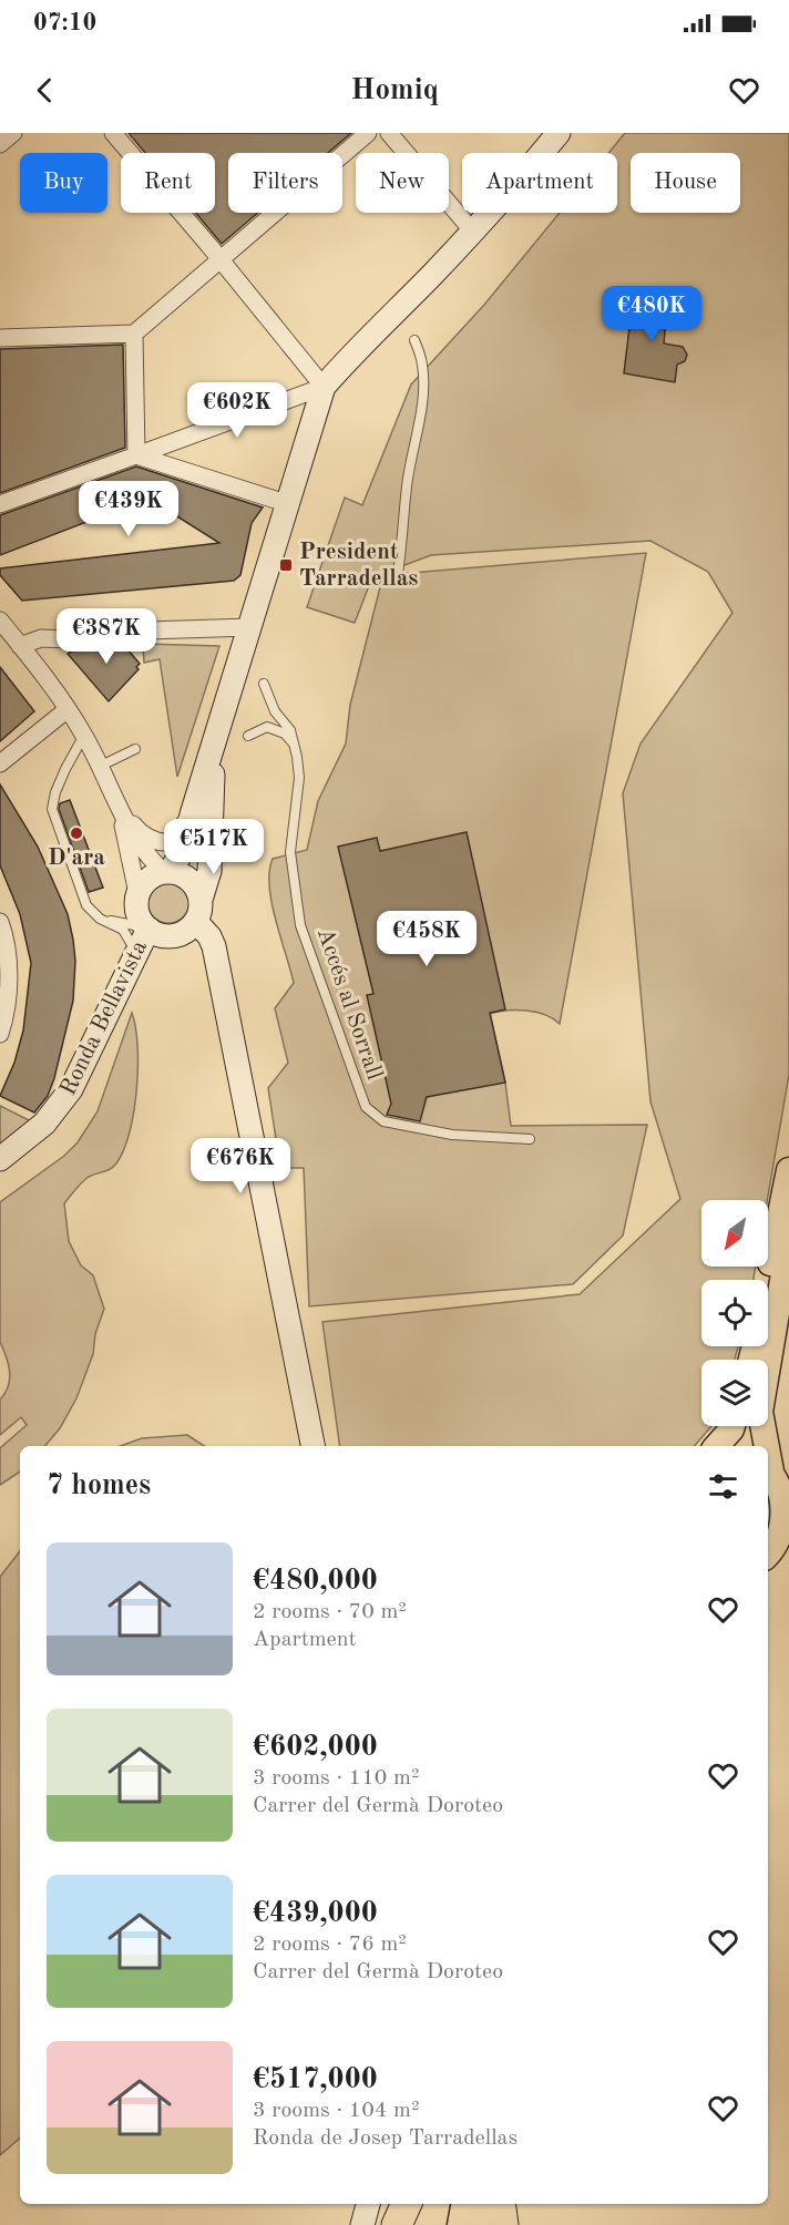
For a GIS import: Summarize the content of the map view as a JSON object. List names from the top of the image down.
{
  "streets": {
    "street": ["Ronda Bellavista"],
    "lane": ["Accés al Sorrall"]
  },
  "places": {
    "transit": ["President Tarradellas"],
    "other": ["D'ara"]
  },
  "north": "bottom left",
  "page": {
    "status": "07:10",
    "header": "Homiq",
    "chip": [
      "Buy",
      "Rent",
      "Filters",
      "New",
      "Apartment",
      "House"
    ],
    "price": [
      "€480K",
      "€602K",
      "€439K",
      "€387K",
      "€517K",
      "€458K",
      "€676K"
    ],
    "heading": "7 homes",
    "list": [
      {
        "name": "€480,000",
        "note": "2 rooms · 70 m² · Apartment"
      },
      {
        "name": "€602,000",
        "note": "3 rooms · 110 m² · Carrer del Germà Doroteo"
      },
      {
        "name": "€439,000",
        "note": "2 rooms · 76 m² · Carrer del Germà Doroteo"
      },
      {
        "name": "€517,000",
        "note": "3 rooms · 104 m² · Ronda de Josep Tarradellas"
      }
    ]
  }
}
